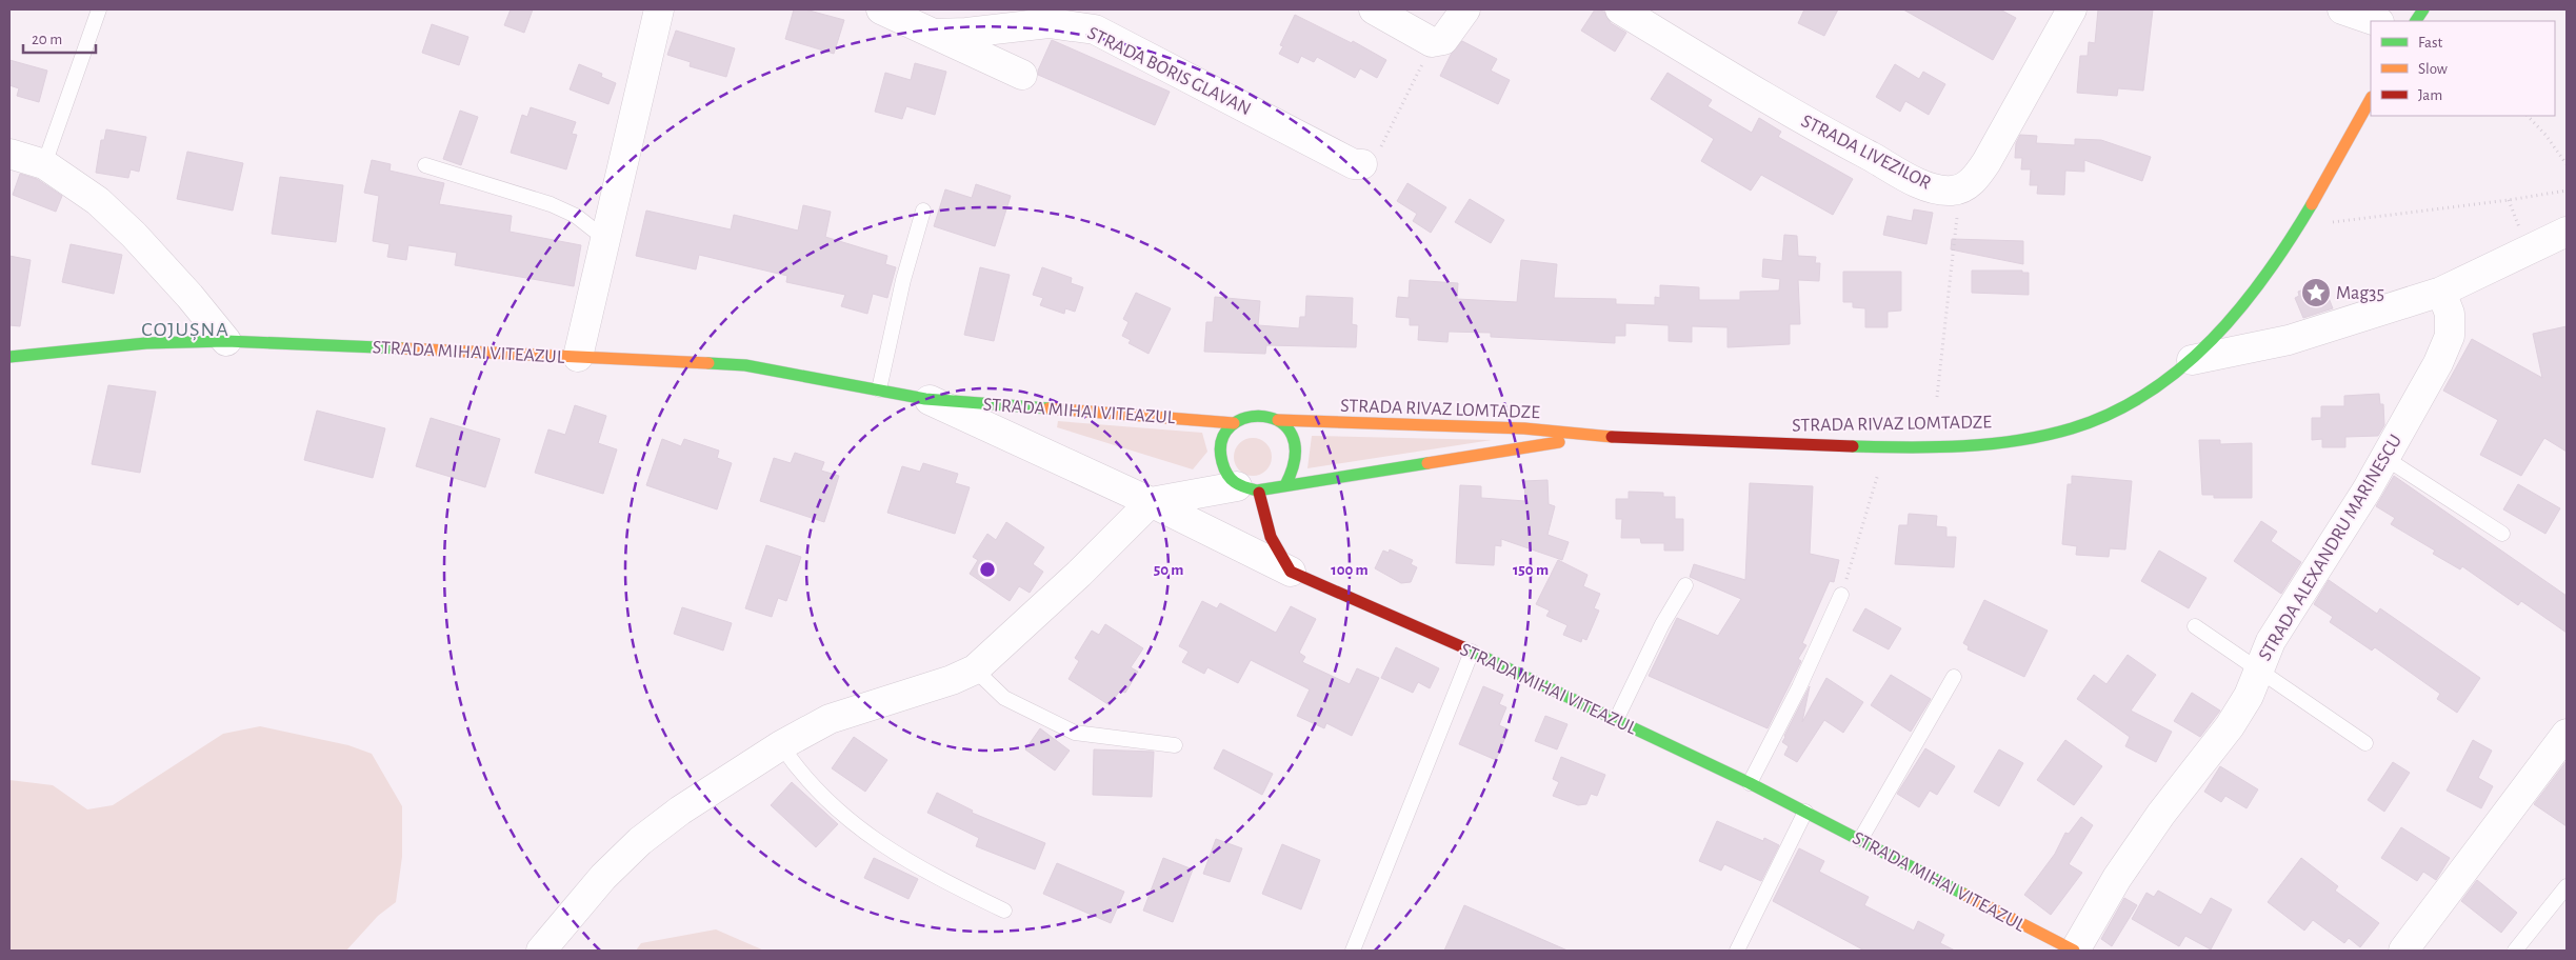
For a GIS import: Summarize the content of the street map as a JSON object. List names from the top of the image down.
{
  "streets": {
    "street": [
      "STRADA BORIS GLAVAN",
      "STRADA LIVEZILOR",
      "STRADA MIHAI VITEAZUL",
      "STRADA RIVAZ LOMTADZE",
      "STRADA ALEXANDRU MARINESCU"
    ]
  },
  "crossings": [
    ["STRADA MIHAI VITEAZUL", "STRADA RIVAZ LOMTADZE"],
    ["STRADA MIHAI VITEAZUL", "STRADA ALEXANDRU MARINESCU"]
  ],
  "districts": ["COJUȘNA"],
  "places": {
    "place": ["Mag35"]
  },
  "legend": ["Fast", "Slow", "Jam"],
  "scale_bar": "20 m",
  "rings": ["50 m", "100 m", "150 m"]
}
